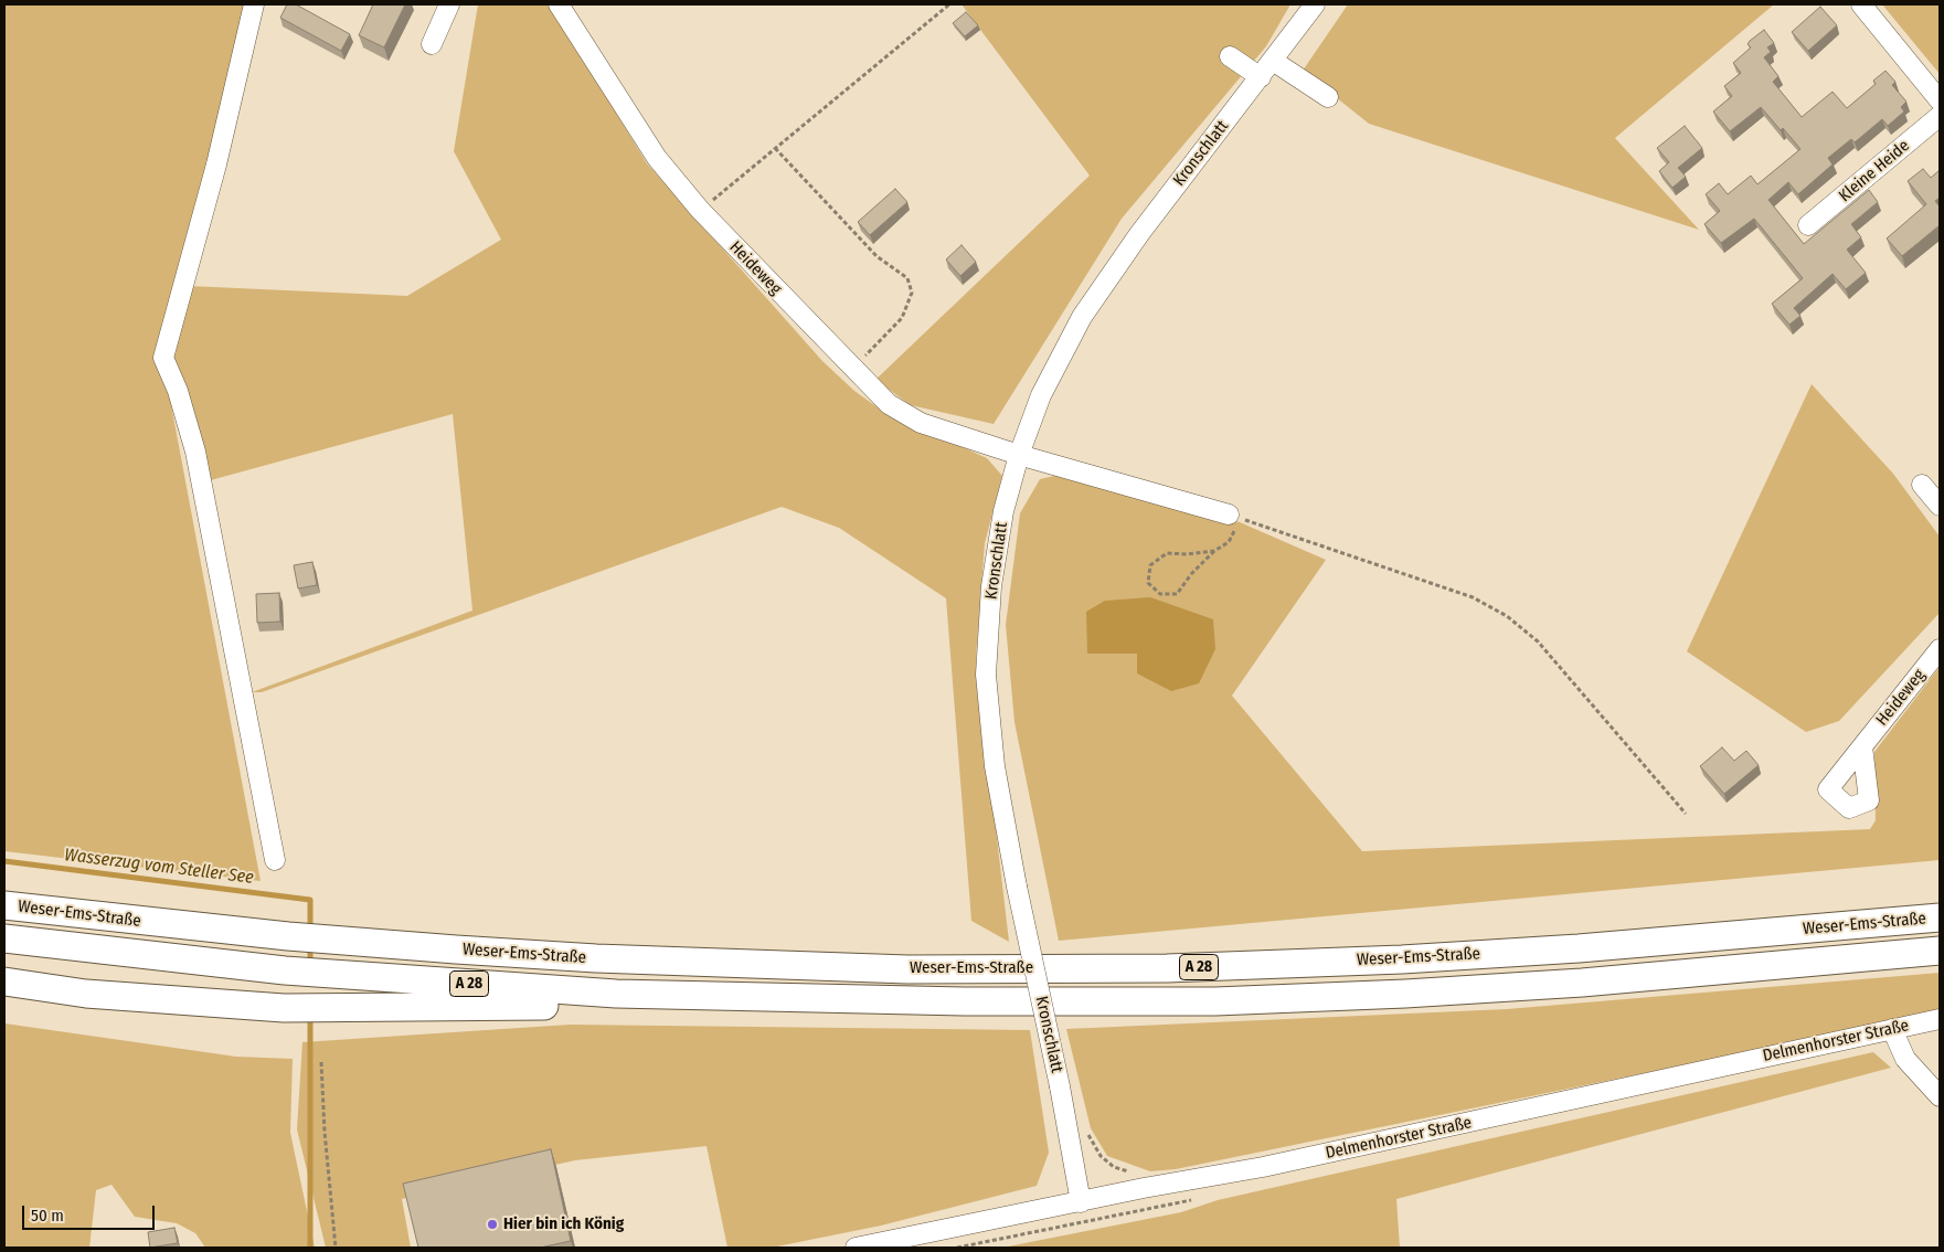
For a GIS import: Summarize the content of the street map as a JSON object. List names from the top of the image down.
{
  "streets": {
    "highway": ["Weser-Ems-Straße", "A 28"],
    "street": [
      "Kronschlatt",
      "Kleine Heide",
      "Heideweg",
      "Delmenhorster Straße"
    ]
  },
  "crossings": [
    ["Kronschlatt", "Heideweg"],
    ["Kronschlatt", "Delmenhorster Straße"]
  ],
  "water": ["Wasserzug vom Steller See"],
  "places": ["Hier bin ich König"],
  "scale_bar": "50 m"
}
